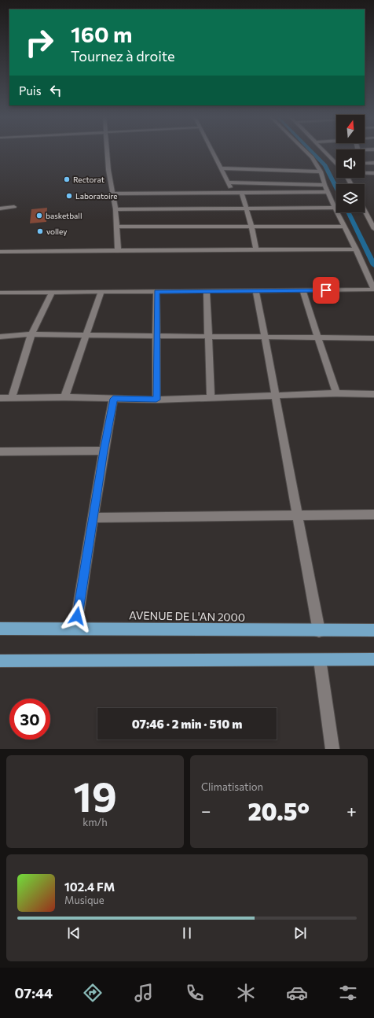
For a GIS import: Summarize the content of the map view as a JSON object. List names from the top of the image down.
{
  "streets": {
    "main road": ["AVENUE DE L'AN 2000"]
  },
  "places": [
    "Rectorat",
    "Laboratoire",
    "basketball",
    "volley"
  ],
  "north": "top",
  "page": {
    "turn": ["160 m", "Tournez à droite"],
    "then": "Puis",
    "limit": "30",
    "trip": "07:46 · 2 min · 510 m",
    "tile": [
      ["19", "km/h"],
      "Climatisation"
    ],
    "heat": ["−", "20.5°", "+"],
    "song": ["102.4 FM", "Musique"],
    "tabs": "07:44"
  }
}
